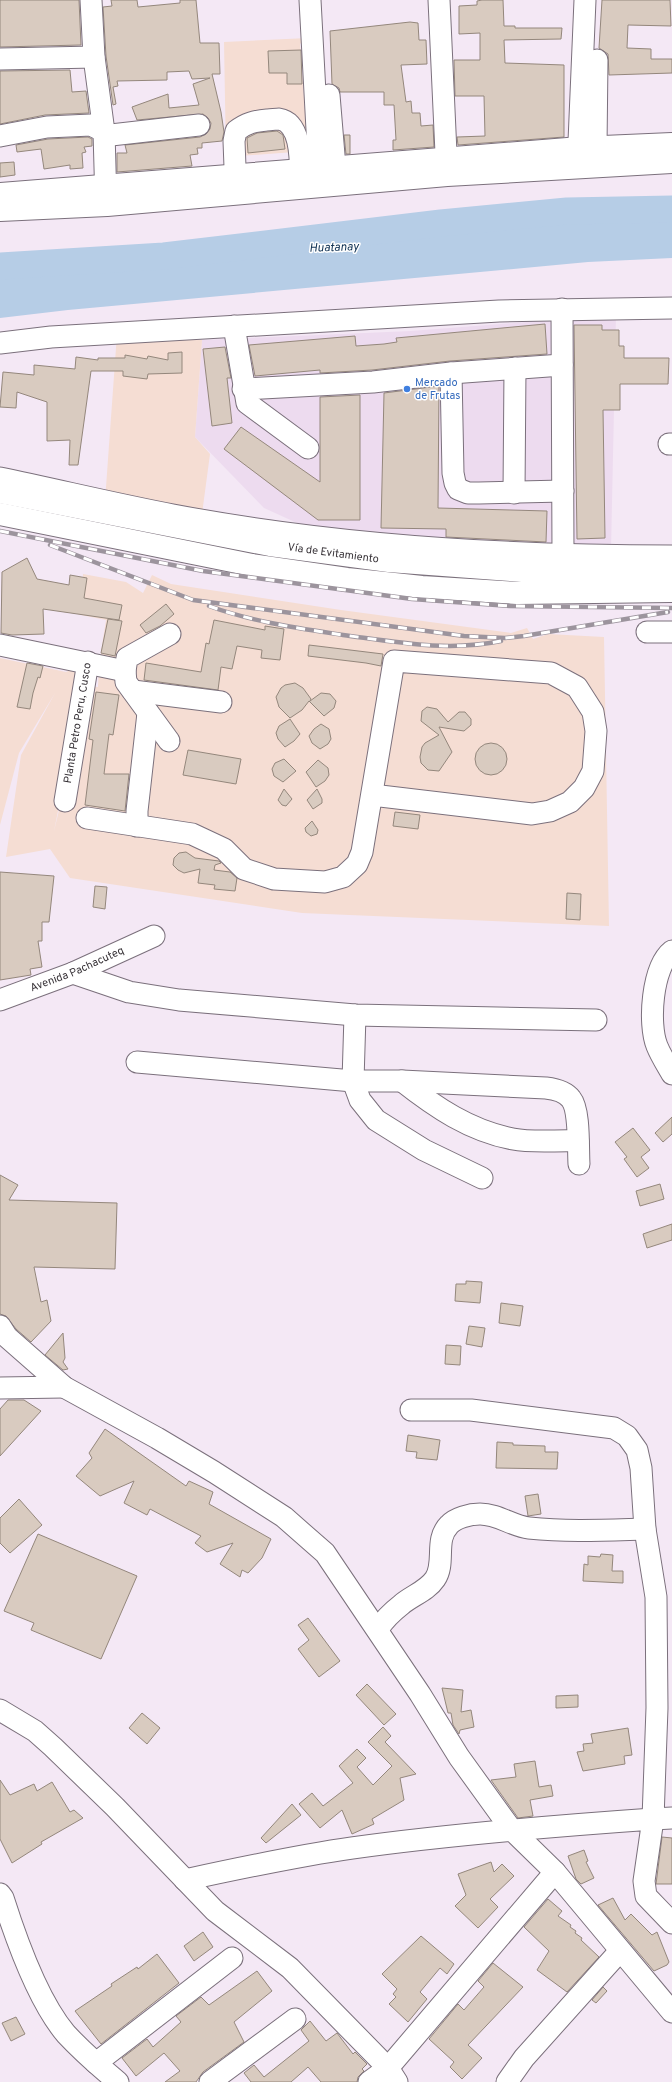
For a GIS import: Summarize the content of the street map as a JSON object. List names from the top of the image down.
{
  "streets": {
    "main road": ["Vía de Evitamiento"],
    "street": ["Planta Petro Peru, Cusco", "Avenida Pachacuteq"]
  },
  "water": ["Huatanay"],
  "places": ["Mercado de Frutas"]
}
